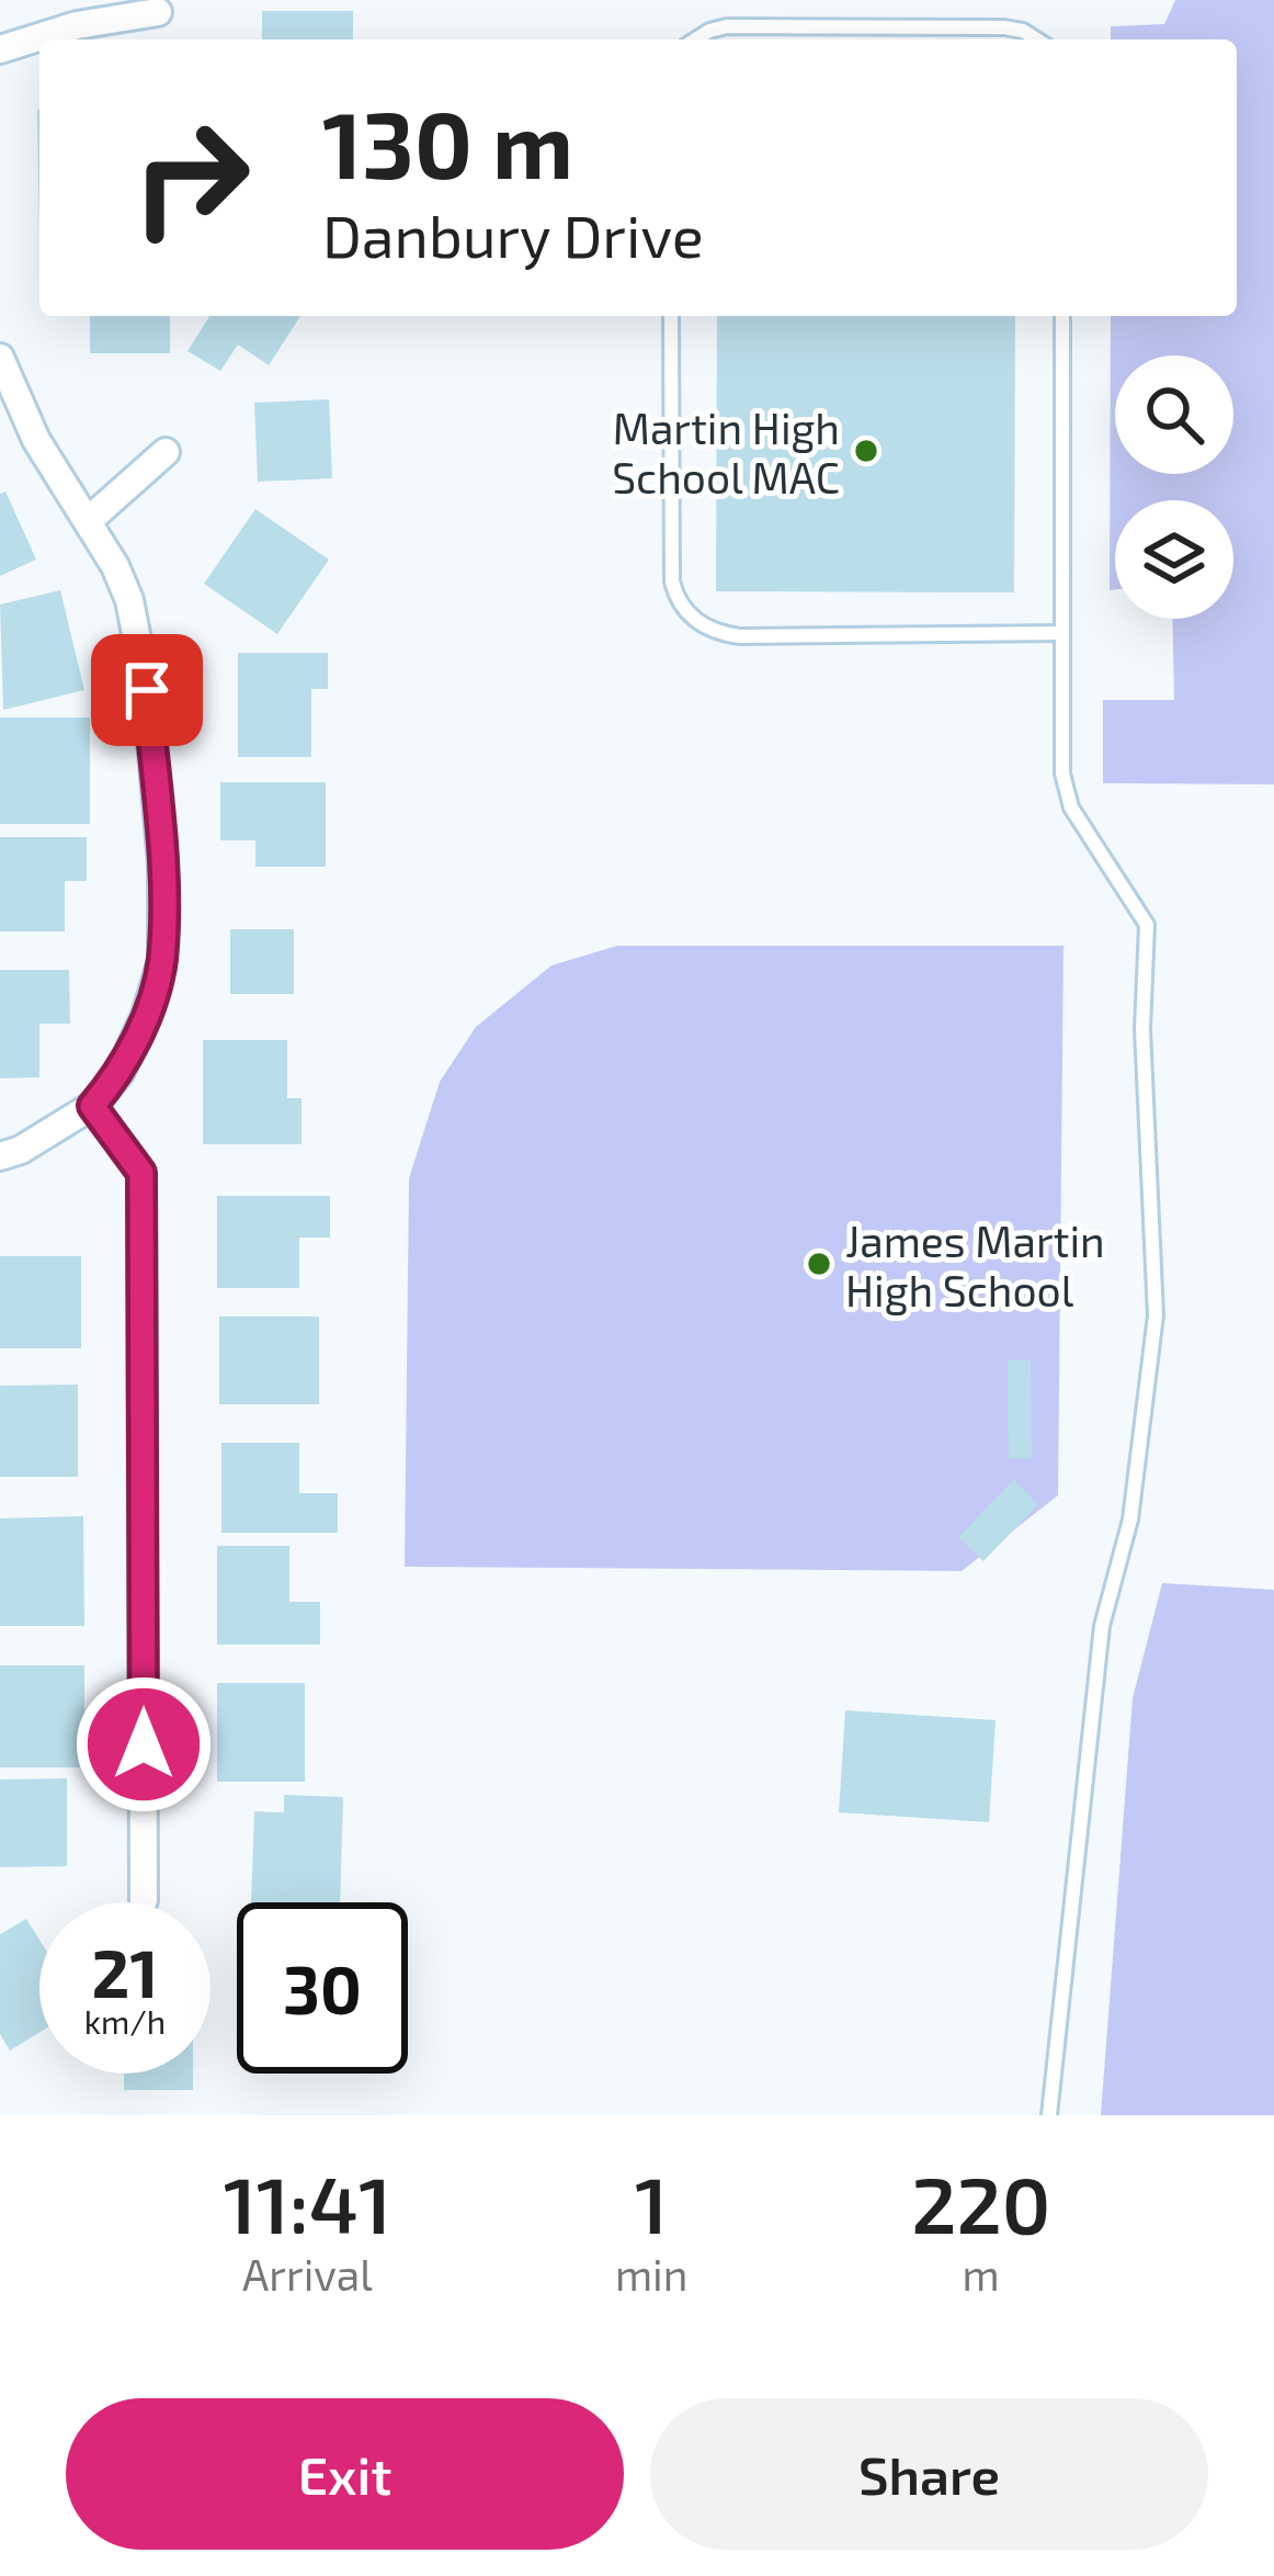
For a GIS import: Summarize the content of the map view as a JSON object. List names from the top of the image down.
{
  "places": ["Martin High School MAC", "James Martin High School"],
  "page": {
    "turn": ["130 m", "Danbury Drive"],
    "speed": "21 km/h",
    "limit": "30",
    "eta": [
      "11:41",
      "Arrival",
      "1",
      "min",
      "220",
      "m"
    ],
    "buttons": ["Exit", "Share"]
  }
}
